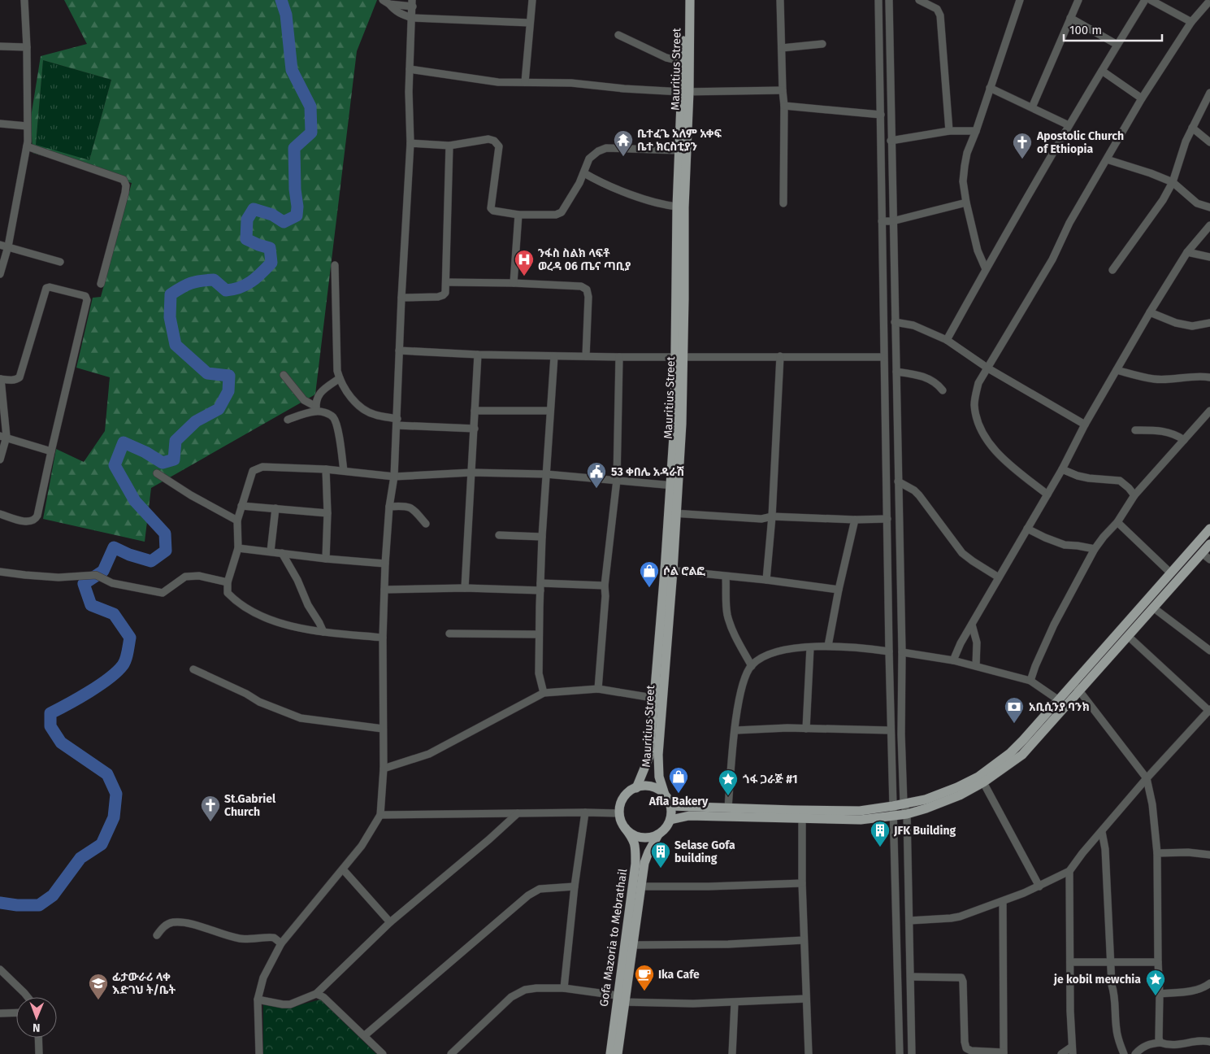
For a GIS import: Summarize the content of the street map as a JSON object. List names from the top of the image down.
{
  "streets": {
    "main road": ["Mauritius Street", "Gofa Mazoria to Mebrathail"]
  },
  "crossings": [
    ["Mauritius Street", "Gofa Mazoria to Mebrathail"]
  ],
  "places": {
    "temple": ["ቤተፈጌ አለም አቀፍ ቤተ ክርስቲያን"],
    "church": ["Apostolic Church of Ethiopia", "St.Gabriel Church"],
    "hospital": ["ንፋስ ስልክ ላፍቶ ወረዳ 06 ጤና ጣቢያ"],
    "public building": ["53 ቀበሌ አዳራሽ"],
    "shop": ["ሶል ሮልፎ", "Afla Bakery"],
    "bank": ["አቢሲንያ ባንክ"],
    "place": ["ጎፋ ጋራጅ #1", "je kobil mewchia"],
    "building": ["JFK Building", "Selase Gofa building"],
    "cafe": ["Ika Cafe"],
    "school or university": ["ፊታውራሪ ላቀ እድገህ ት/ቤት"]
  },
  "scale_bar": "100 m",
  "north": "bottom"
}
